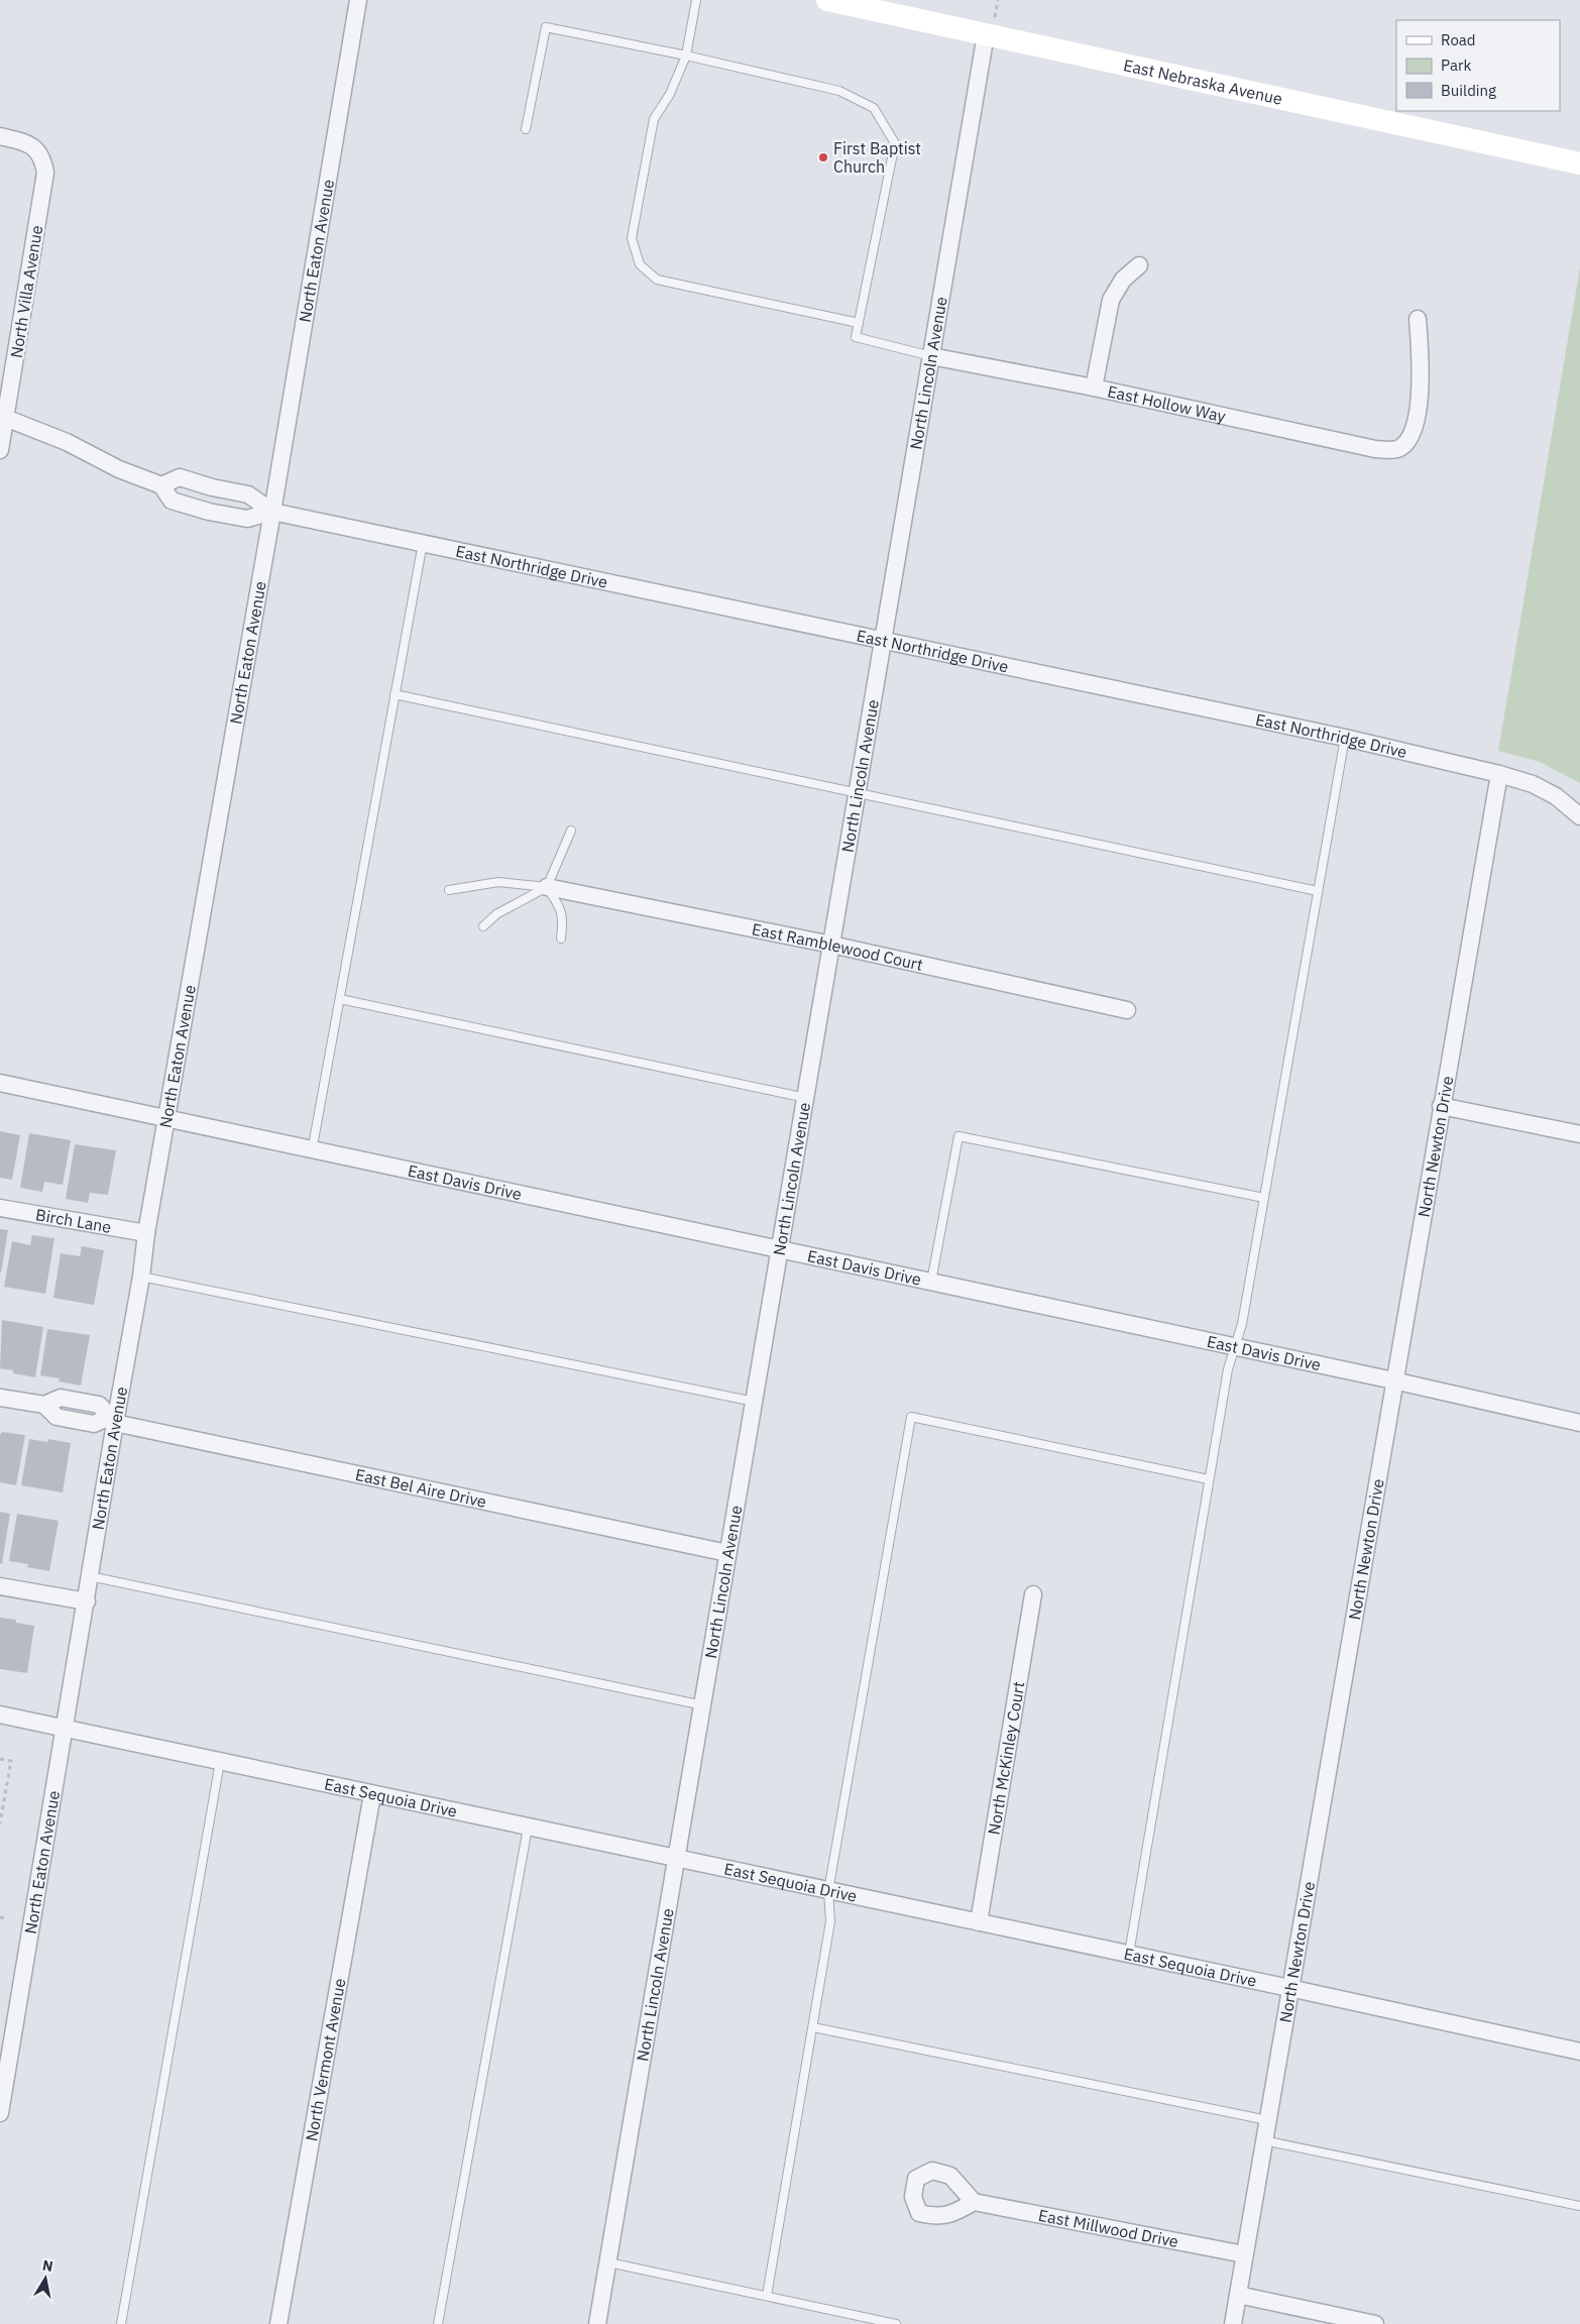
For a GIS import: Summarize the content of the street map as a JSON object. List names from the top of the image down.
{
  "streets": {
    "street": [
      "East Nebraska Avenue",
      "North Eaton Avenue",
      "North Villa Avenue",
      "North Lincoln Avenue",
      "East Hollow Way",
      "East Northridge Drive",
      "East Ramblewood Court",
      "North Newton Drive",
      "East Davis Drive",
      "Birch Lane",
      "East Bel Aire Drive",
      "North McKinley Court",
      "East Sequoia Drive",
      "North Vermont Avenue",
      "East Millwood Drive"
    ]
  },
  "crossings": [
    ["East Nebraska Avenue", "North Lincoln Avenue"],
    ["North Eaton Avenue", "East Northridge Drive"],
    ["North Eaton Avenue", "East Davis Drive"],
    ["North Eaton Avenue", "Birch Lane"],
    ["North Eaton Avenue", "East Bel Aire Drive"],
    ["North Eaton Avenue", "East Sequoia Drive"],
    ["North Villa Avenue", "East Northridge Drive"],
    ["North Lincoln Avenue", "East Hollow Way"],
    ["North Lincoln Avenue", "East Northridge Drive"],
    ["North Lincoln Avenue", "East Ramblewood Court"],
    ["North Lincoln Avenue", "East Davis Drive"],
    ["North Lincoln Avenue", "East Bel Aire Drive"],
    ["North Lincoln Avenue", "East Sequoia Drive"],
    ["East Northridge Drive", "North Newton Drive"],
    ["North Newton Drive", "East Davis Drive"],
    ["North Newton Drive", "East Sequoia Drive"],
    ["North Newton Drive", "East Millwood Drive"],
    ["North McKinley Court", "East Sequoia Drive"],
    ["East Sequoia Drive", "North Vermont Avenue"]
  ],
  "places": ["First Baptist Church"],
  "legend": ["Road", "Park", "Building"],
  "north": "top"
}
